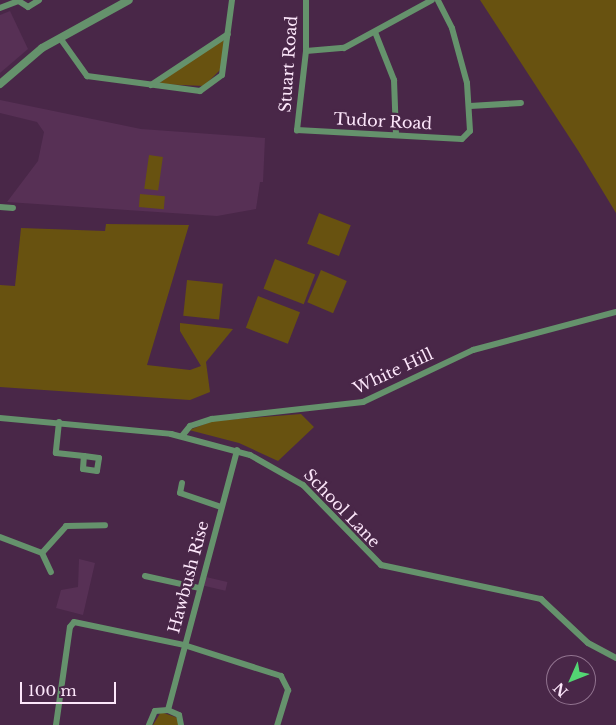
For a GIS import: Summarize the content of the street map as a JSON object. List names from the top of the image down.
{
  "streets": {
    "street": [
      "Stuart Road",
      "Tudor Road",
      "White Hill",
      "School Lane",
      "Hawbush Rise"
    ]
  },
  "crossings": [
    ["Stuart Road", "Tudor Road"],
    ["White Hill", "School Lane"],
    ["School Lane", "Hawbush Rise"]
  ],
  "scale_bar": "100 m",
  "north": "bottom left"
}
